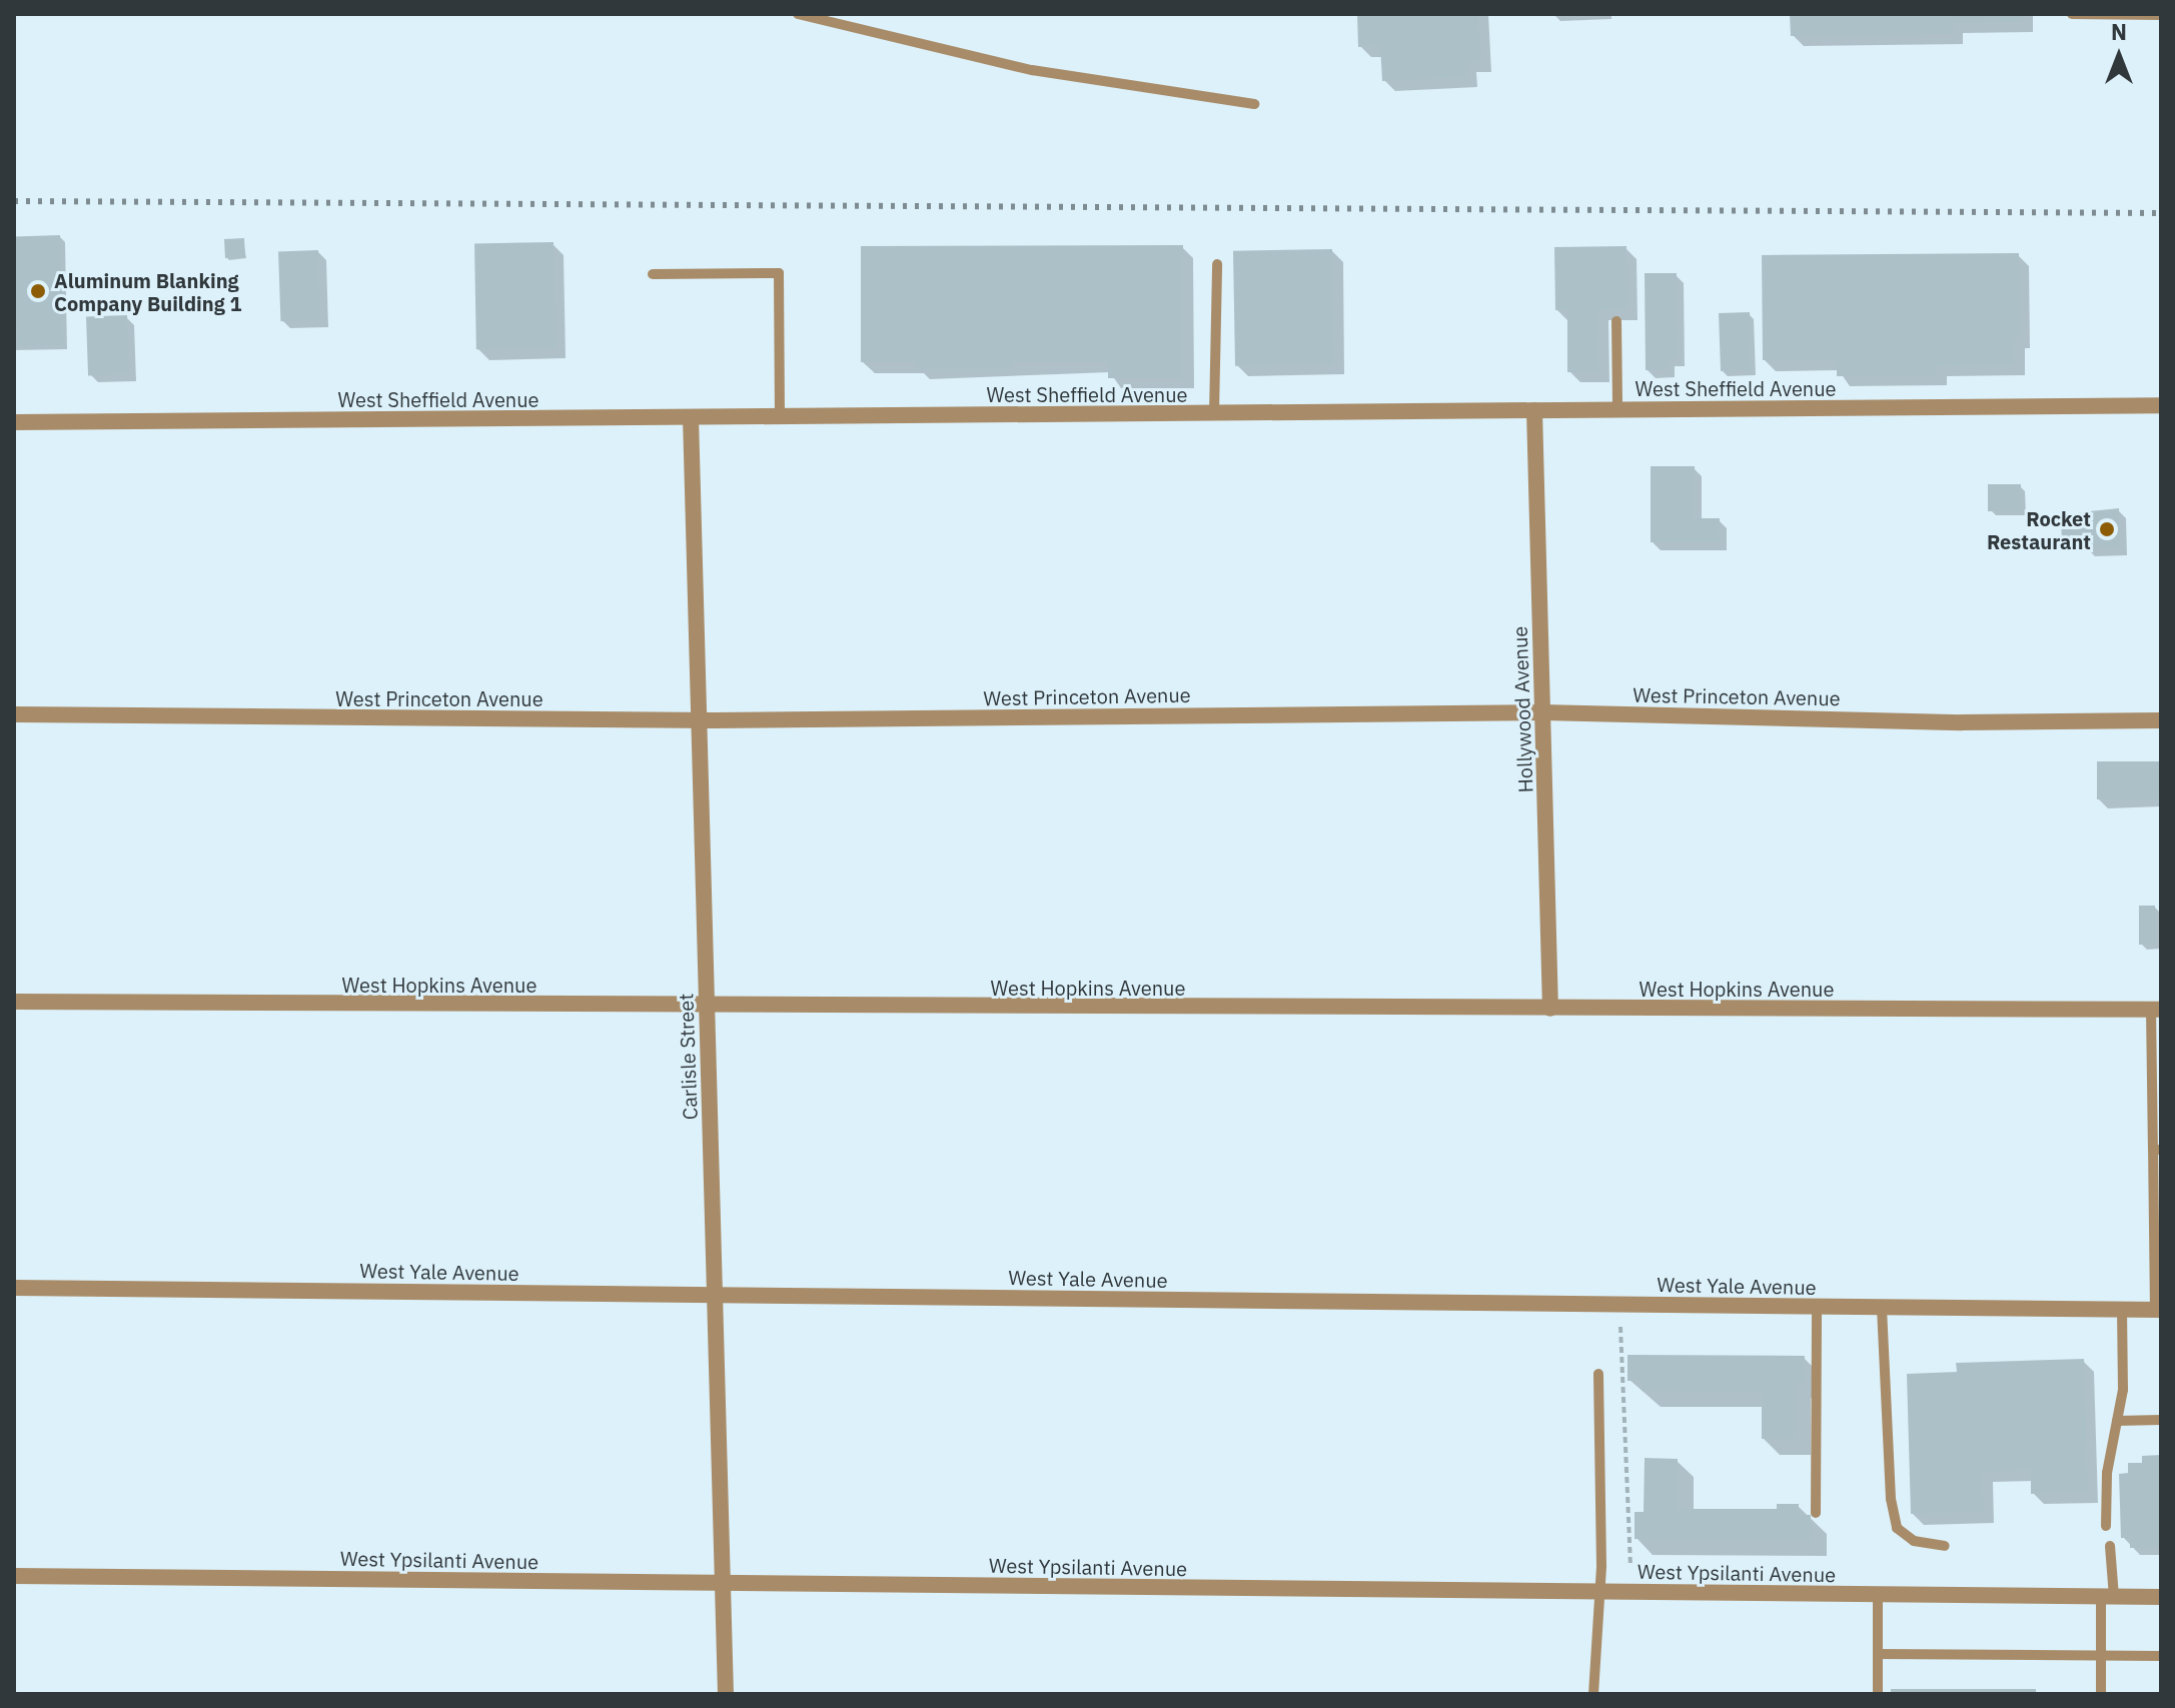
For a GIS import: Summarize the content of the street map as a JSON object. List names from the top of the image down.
{
  "streets": {
    "street": [
      "West Sheffield Avenue",
      "West Princeton Avenue",
      "Hollywood Avenue",
      "West Hopkins Avenue",
      "Carlisle Street",
      "West Yale Avenue",
      "West Ypsilanti Avenue"
    ]
  },
  "crossings": [
    ["West Sheffield Avenue", "Hollywood Avenue"],
    ["West Sheffield Avenue", "Carlisle Street"],
    ["West Princeton Avenue", "Hollywood Avenue"],
    ["West Princeton Avenue", "Carlisle Street"],
    ["Hollywood Avenue", "West Hopkins Avenue"],
    ["West Hopkins Avenue", "Carlisle Street"],
    ["Carlisle Street", "West Yale Avenue"],
    ["Carlisle Street", "West Ypsilanti Avenue"]
  ],
  "places": ["Aluminum Blanking Company Building 1", "Rocket Restaurant"],
  "north": "top"
}
